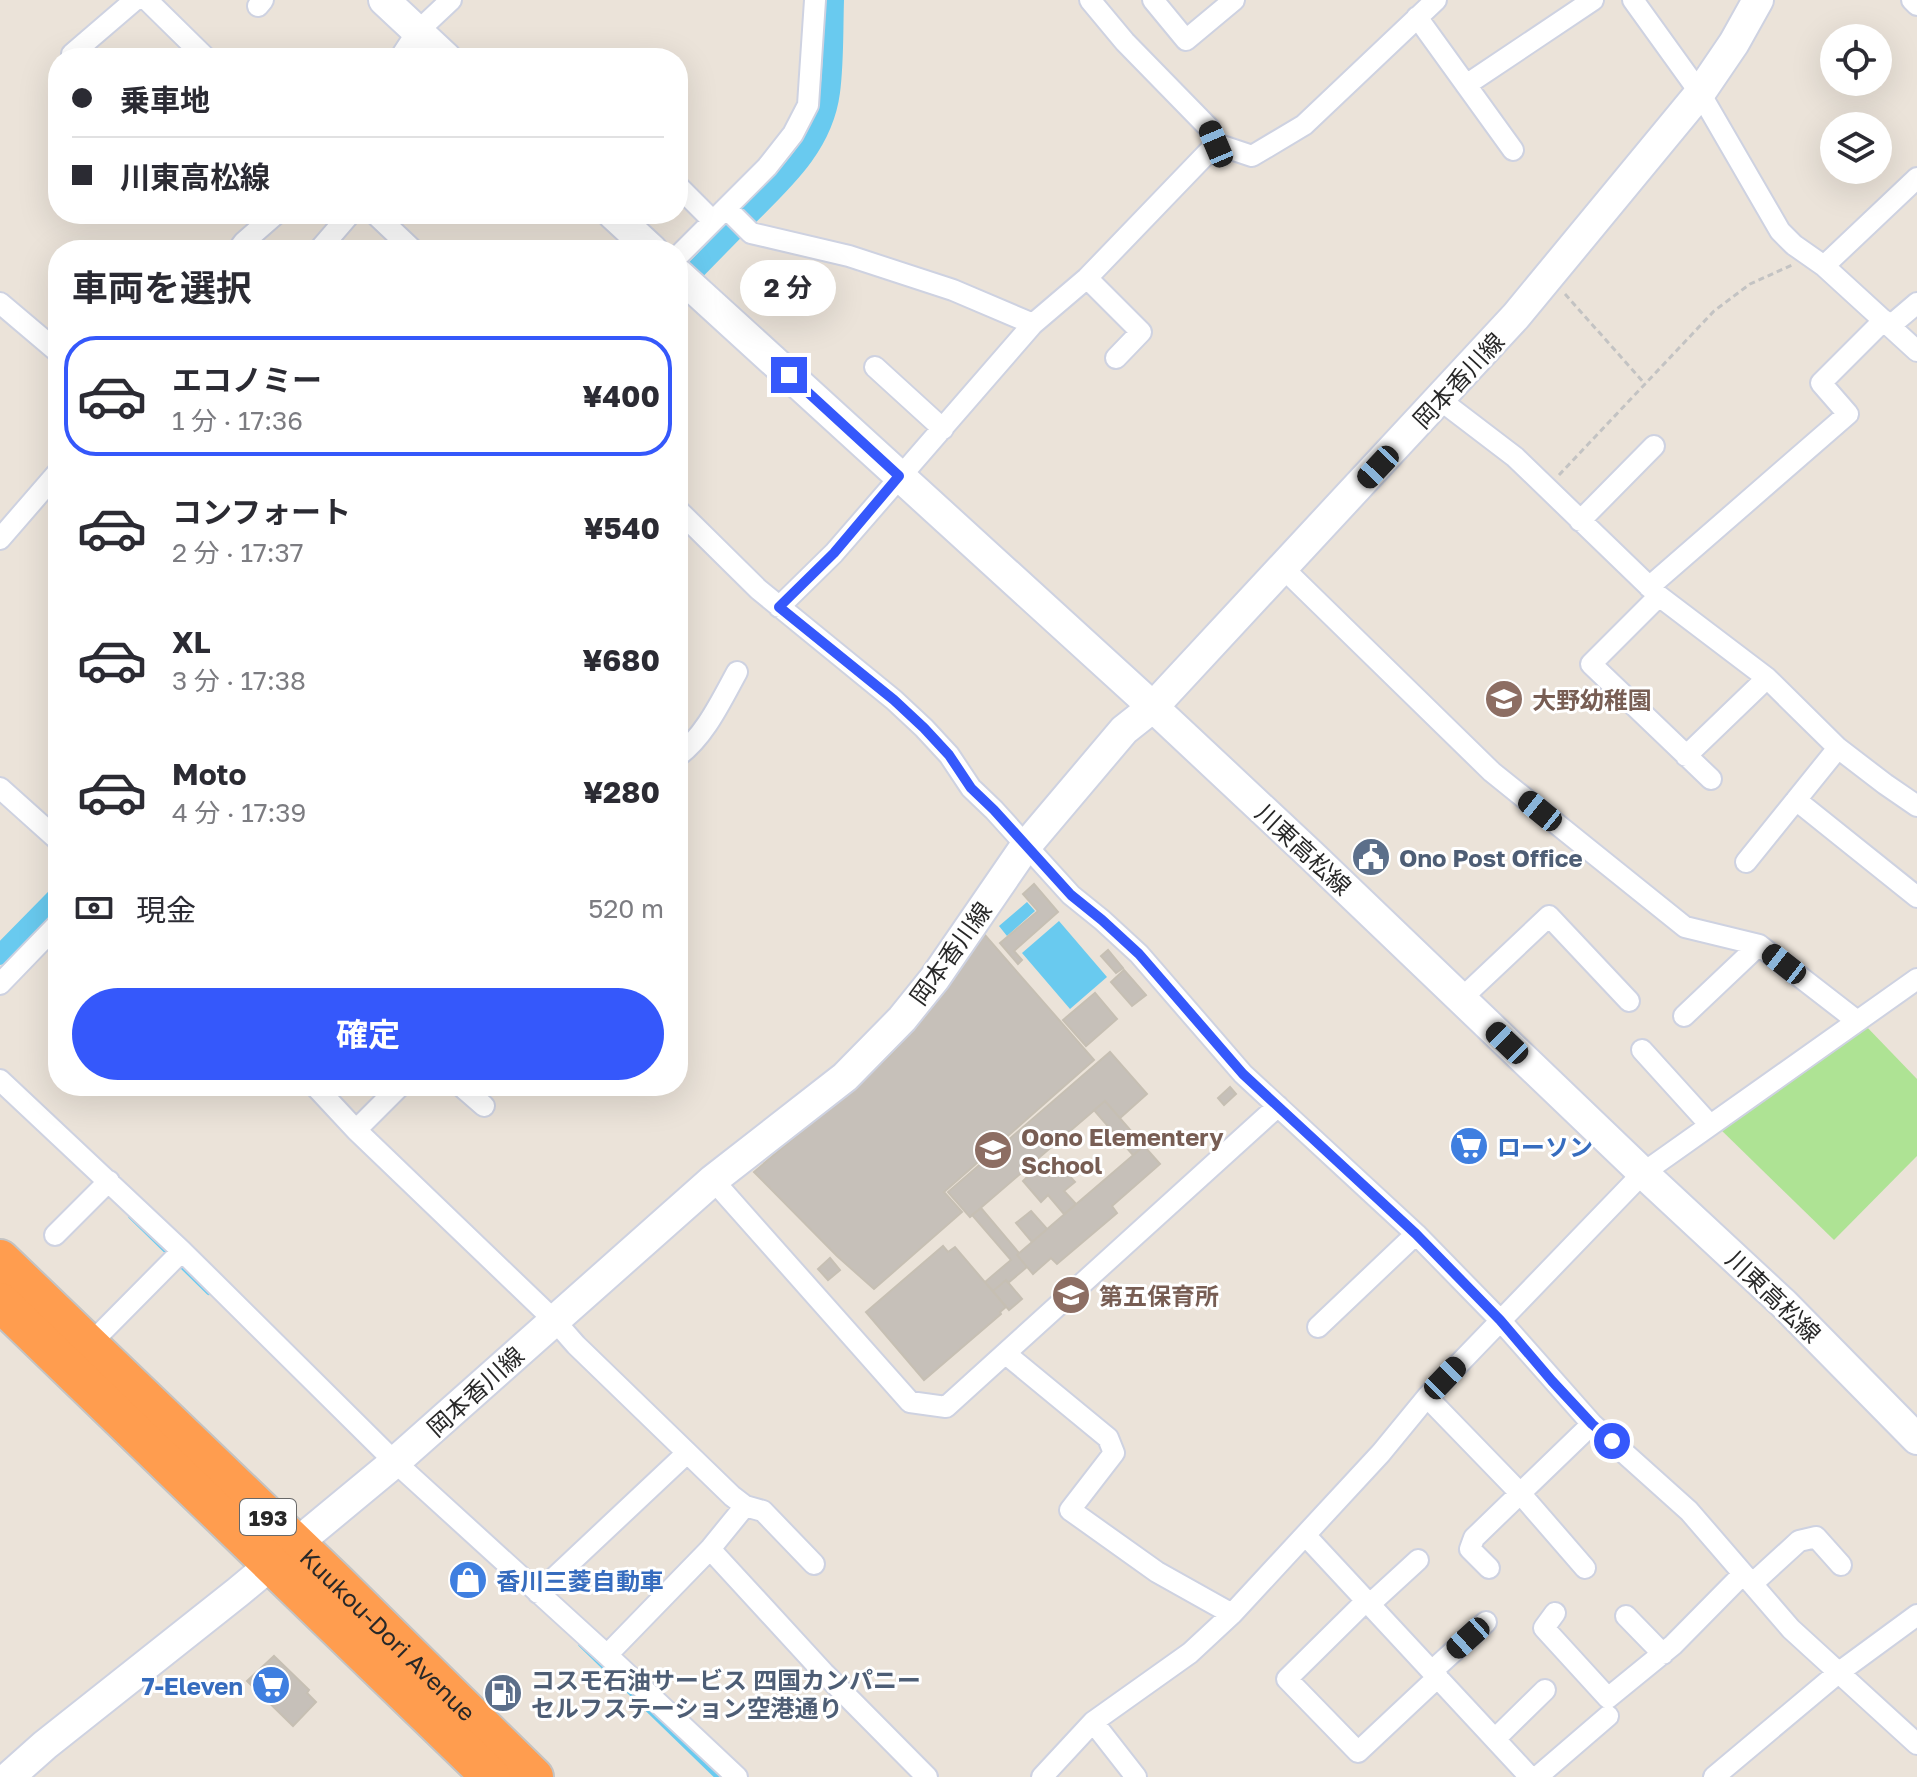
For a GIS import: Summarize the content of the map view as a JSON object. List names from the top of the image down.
{
  "streets": {
    "highway": ["193", "Kuukou-Dori Avenue"],
    "main road": ["岡本香川線", "川東高松線"]
  },
  "crossings": [
    ["岡本香川線", "川東高松線"],
    ["岡本香川線", "Kuukou-Dori Avenue"]
  ],
  "places": {
    "school or university": ["大野幼稚園", "Oono Elementery School", "第五保育所"],
    "public building": ["Ono Post Office"],
    "supermarket": ["ローソン", "7-Eleven"],
    "shop": ["香川三菱自動車"],
    "fuel station": ["コスモ石油サービス 四国カンパニー セルフステーション空港通り"]
  },
  "page": {
    "banner": ["乗車地", "川東高松線"],
    "heading": "車両を選択",
    "bubble": "2 分",
    "list": [
      {
        "name": "エコノミー",
        "note": "1 分 · 17:36",
        "value": "¥400"
      },
      {
        "name": "コンフォート",
        "note": "2 分 · 17:37",
        "value": "¥540"
      },
      {
        "name": "XL",
        "note": "3 分 · 17:38",
        "value": "¥680"
      },
      {
        "name": "Moto",
        "note": "4 分 · 17:39",
        "value": "¥280"
      }
    ],
    "pay": ["現金", "520 m"],
    "buttons": "確定"
  }
}
